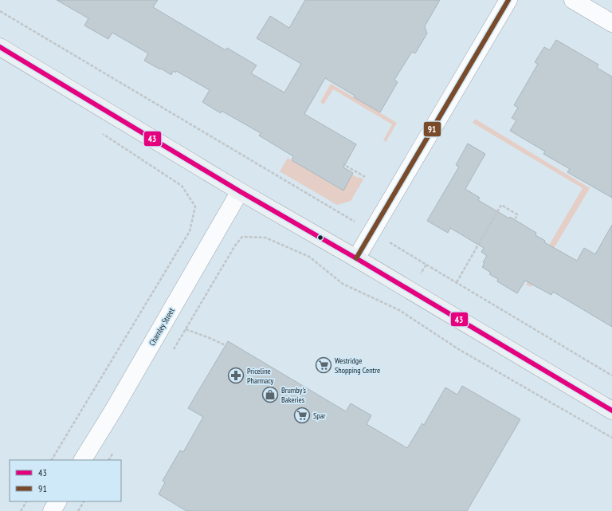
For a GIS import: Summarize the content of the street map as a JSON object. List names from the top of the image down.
{
  "streets": {
    "street": ["Charnley Street"]
  },
  "places": {
    "supermarket": ["Westridge Shopping Centre", "Spar"],
    "pharmacy": ["Priceline Pharmacy"],
    "shop": ["Brumby's Bakeries"]
  },
  "lines": ["transit line 91", "transit line 43"],
  "legend": ["43", "91"]
}
